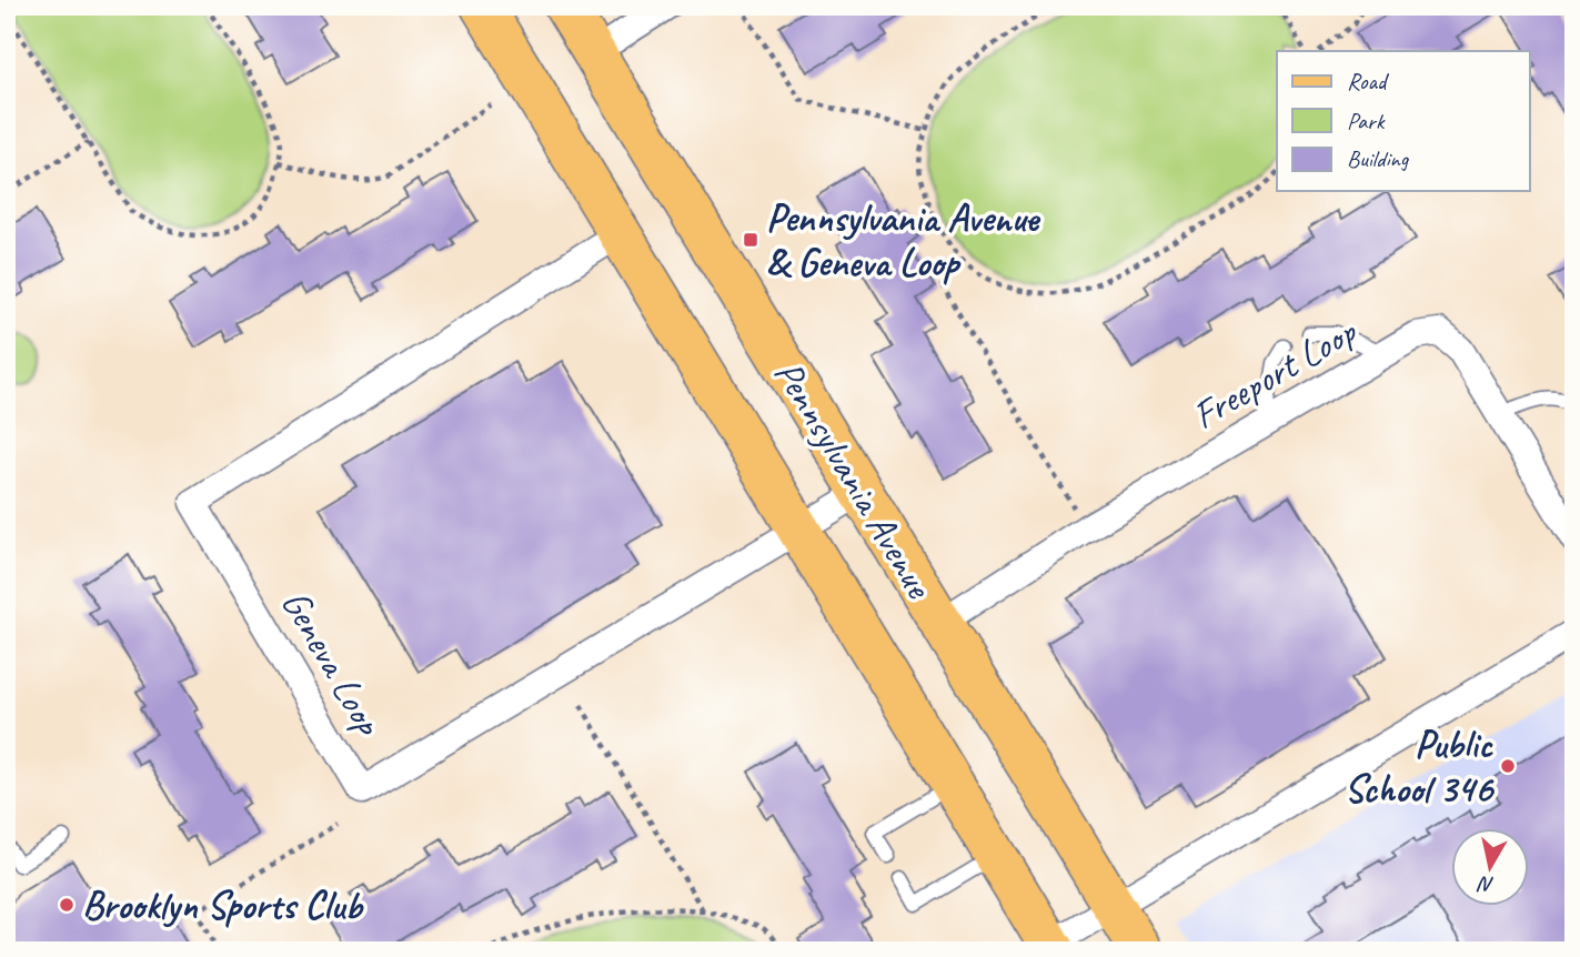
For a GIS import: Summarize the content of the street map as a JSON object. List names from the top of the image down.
{
  "streets": {
    "main road": ["Pennsylvania Avenue"],
    "street": ["Freeport Loop", "Geneva Loop"]
  },
  "crossings": [
    ["Freeport Loop", "Pennsylvania Avenue"],
    ["Pennsylvania Avenue", "Geneva Loop"]
  ],
  "places": {
    "transit": ["Pennsylvania Avenue & Geneva Loop"],
    "other": ["Public School 346", "Brooklyn Sports Club"]
  },
  "legend": ["Road", "Park", "Building"],
  "north": "bottom"
}
